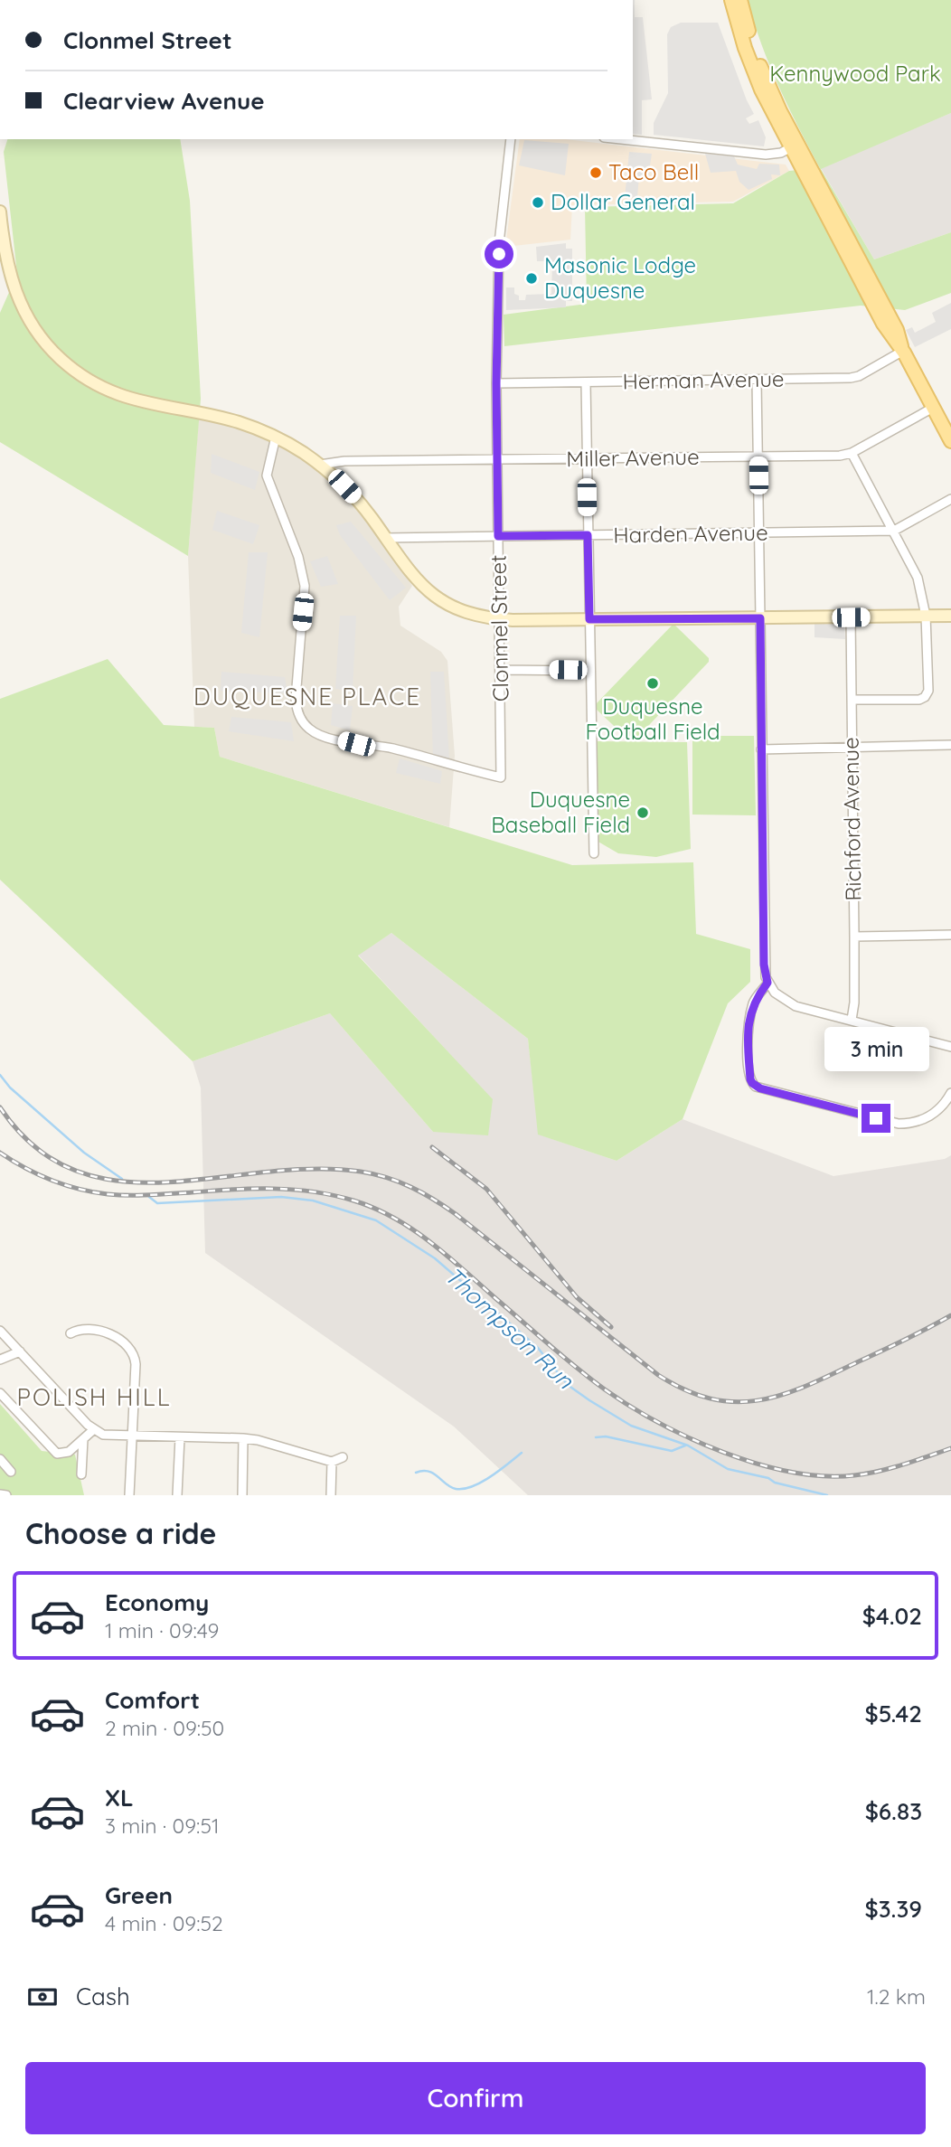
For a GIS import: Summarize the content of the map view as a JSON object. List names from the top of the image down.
{
  "streets": {
    "street": [
      "Herman Avenue",
      "Miller Avenue",
      "Harden Avenue",
      "Clonmel Street",
      "Richford Avenue"
    ]
  },
  "crossings": [
    ["Herman Avenue", "Clonmel Street"],
    ["Miller Avenue", "Clonmel Street"],
    ["Harden Avenue", "Clonmel Street"]
  ],
  "districts": ["DUQUESNE PLACE", "POLISH HILL"],
  "water": ["Thompson Run"],
  "parks": ["Kennywood Park"],
  "places": [
    "Taco Bell",
    "Dollar General",
    "Masonic Lodge Duquesne",
    "Duquesne Football Field",
    "Duquesne Baseball Field"
  ],
  "page": {
    "banner": ["Clonmel Street", "Clearview Avenue"],
    "bubble": "3 min",
    "heading": "Choose a ride",
    "list": [
      {
        "name": "Economy",
        "note": "1 min · 09:49",
        "value": "$4.02"
      },
      {
        "name": "Comfort",
        "note": "2 min · 09:50",
        "value": "$5.42"
      },
      {
        "name": "XL",
        "note": "3 min · 09:51",
        "value": "$6.83"
      },
      {
        "name": "Green",
        "note": "4 min · 09:52",
        "value": "$3.39"
      }
    ],
    "pay": ["Cash", "1.2 km"],
    "buttons": "Confirm"
  }
}
